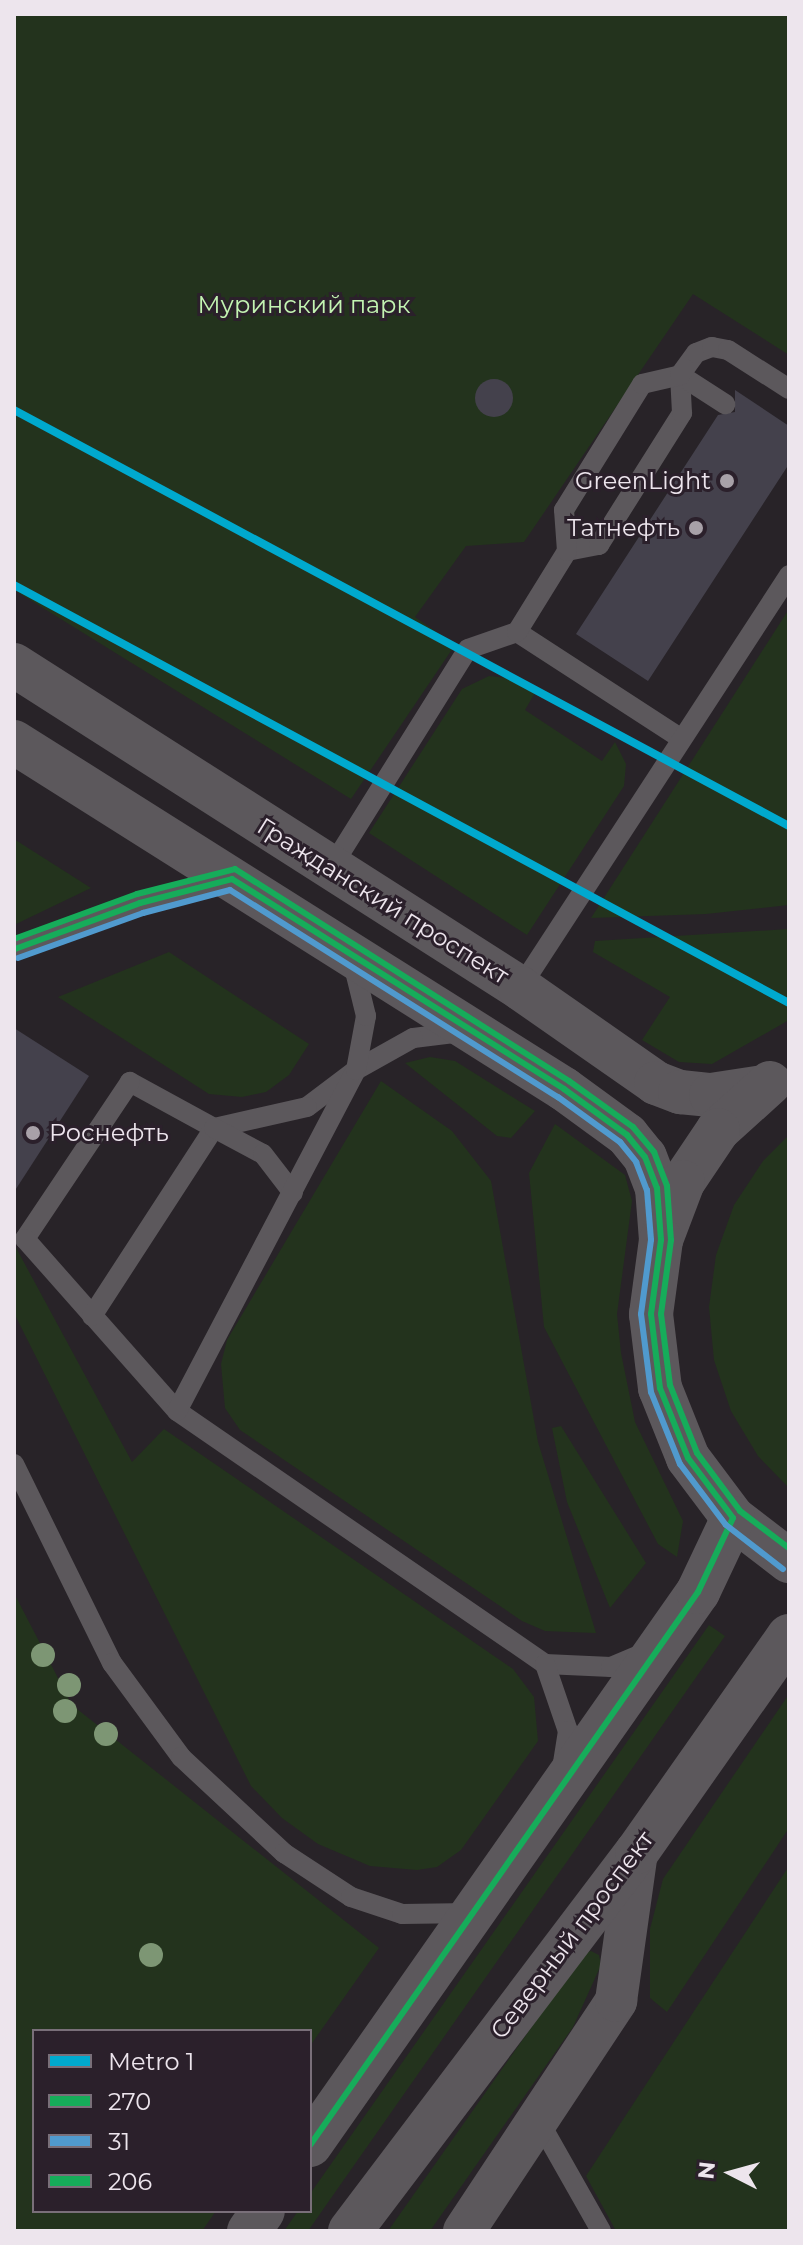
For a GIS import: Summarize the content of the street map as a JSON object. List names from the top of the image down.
{
  "streets": {
    "main road": ["Гражданский проспект", "Северный проспект"]
  },
  "parks": ["Муринский парк"],
  "places": ["GreenLight", "Татнефть", "Роснефть"],
  "lines": [
    "metro line 1",
    "transit line 206",
    "transit line 270",
    "transit line 31"
  ],
  "legend": [
    "Metro 1",
    "270",
    "31",
    "206"
  ],
  "north": "left"
}
